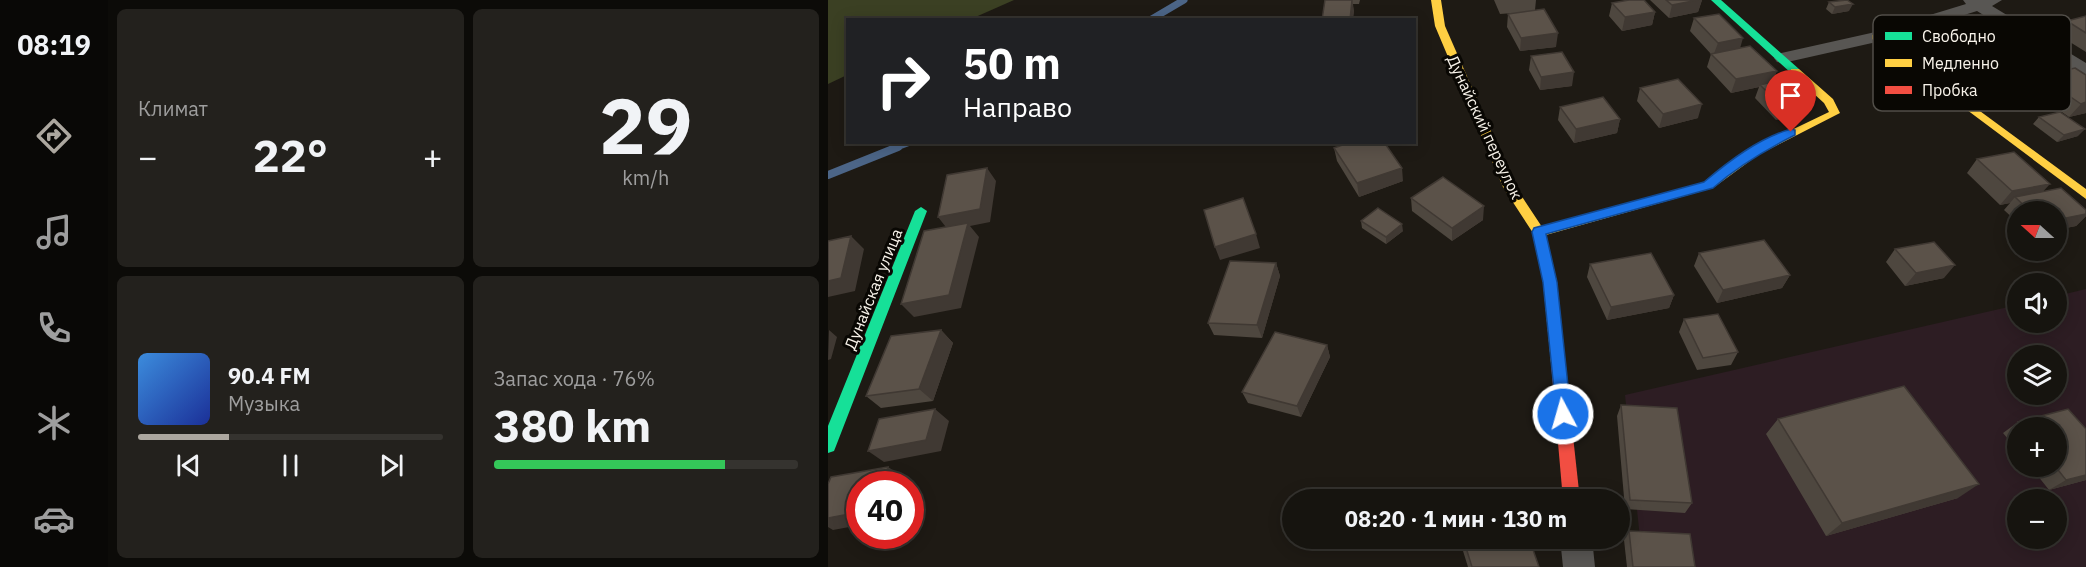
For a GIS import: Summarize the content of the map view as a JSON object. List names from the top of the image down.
{
  "streets": {
    "street": ["Дунайский переулок", "Дунайская улица"]
  },
  "legend": ["Свободно", "Медленно", "Пробка"],
  "north": "left",
  "page": {
    "tabs": "08:19",
    "tile": [
      "Климат",
      ["29", "km/h"],
      ["Запас хода · 76%", "380 km"]
    ],
    "turn": ["50 m", "Направо"],
    "heat": ["−", "22°", "+"],
    "map_buttons": ["+", "−"],
    "song": ["90.4 FM", "Музыка"],
    "limit": "40",
    "trip": "08:20 · 1 мин · 130 m"
  }
}
